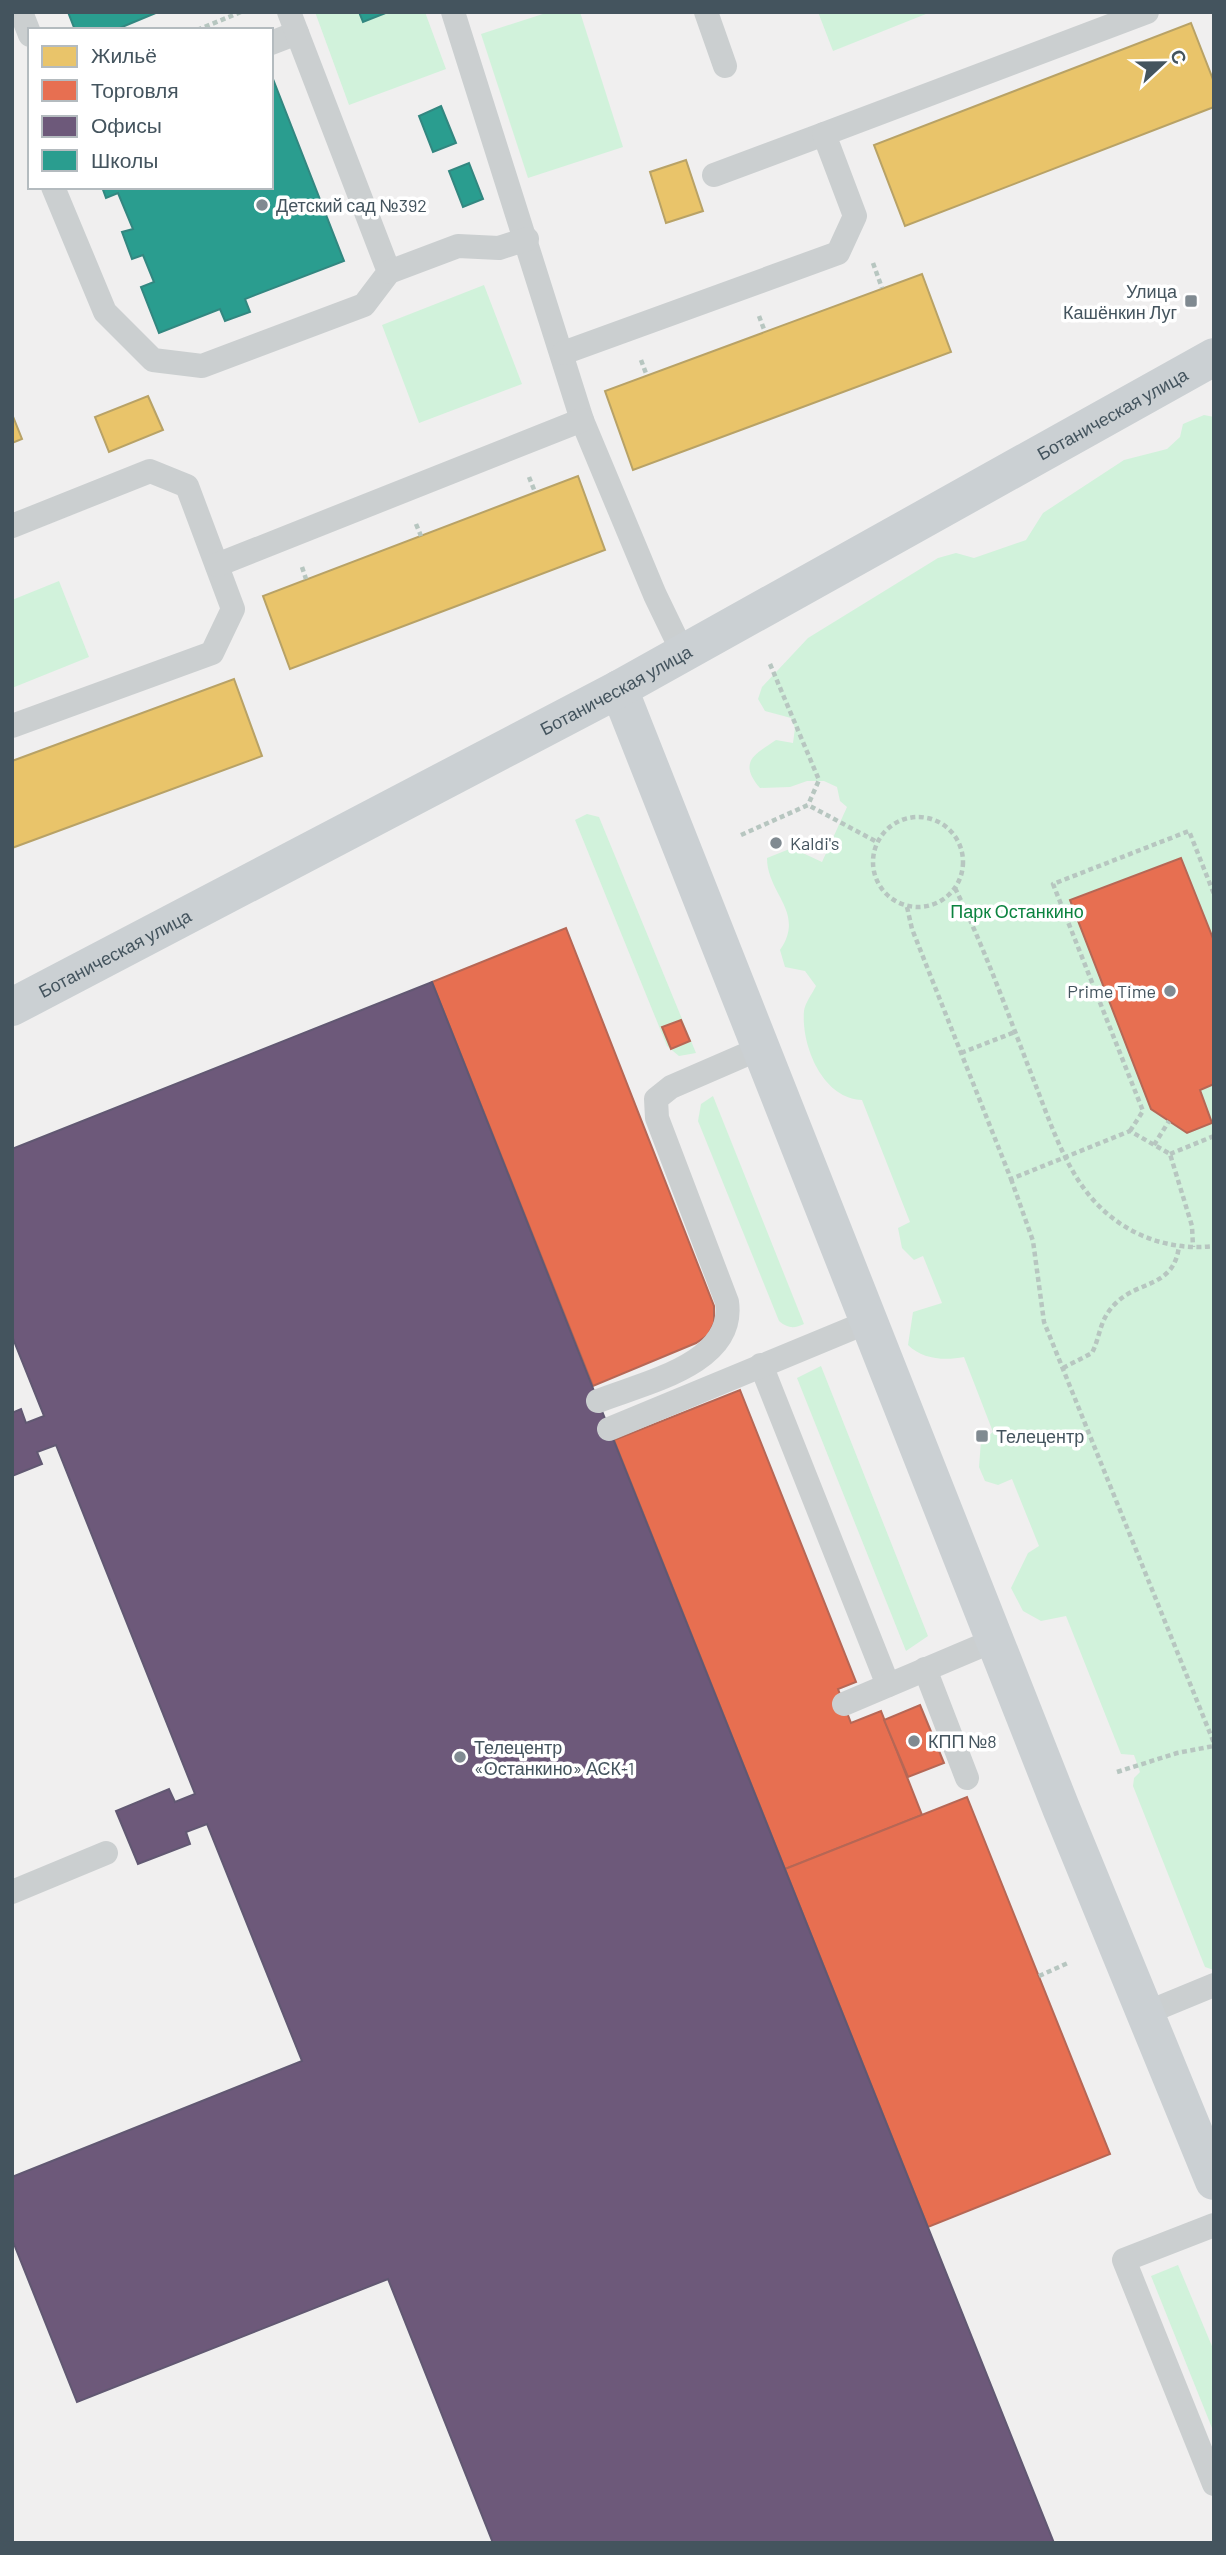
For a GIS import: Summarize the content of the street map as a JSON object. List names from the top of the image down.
{
  "streets": {
    "street": ["Ботаническая улица"]
  },
  "parks": ["Парк Останкино"],
  "places": {
    "other": [
      "Детский сад №392",
      "Kaldi's",
      "Prime Time",
      "КПП №8",
      "Телецентр «Останкино» АСК-1"
    ],
    "transit": ["Улица Кашёнкин Луг", "Телецентр"]
  },
  "legend": [
    "Жильё",
    "Торговля",
    "Офисы",
    "Школы"
  ],
  "north": "right"
}
